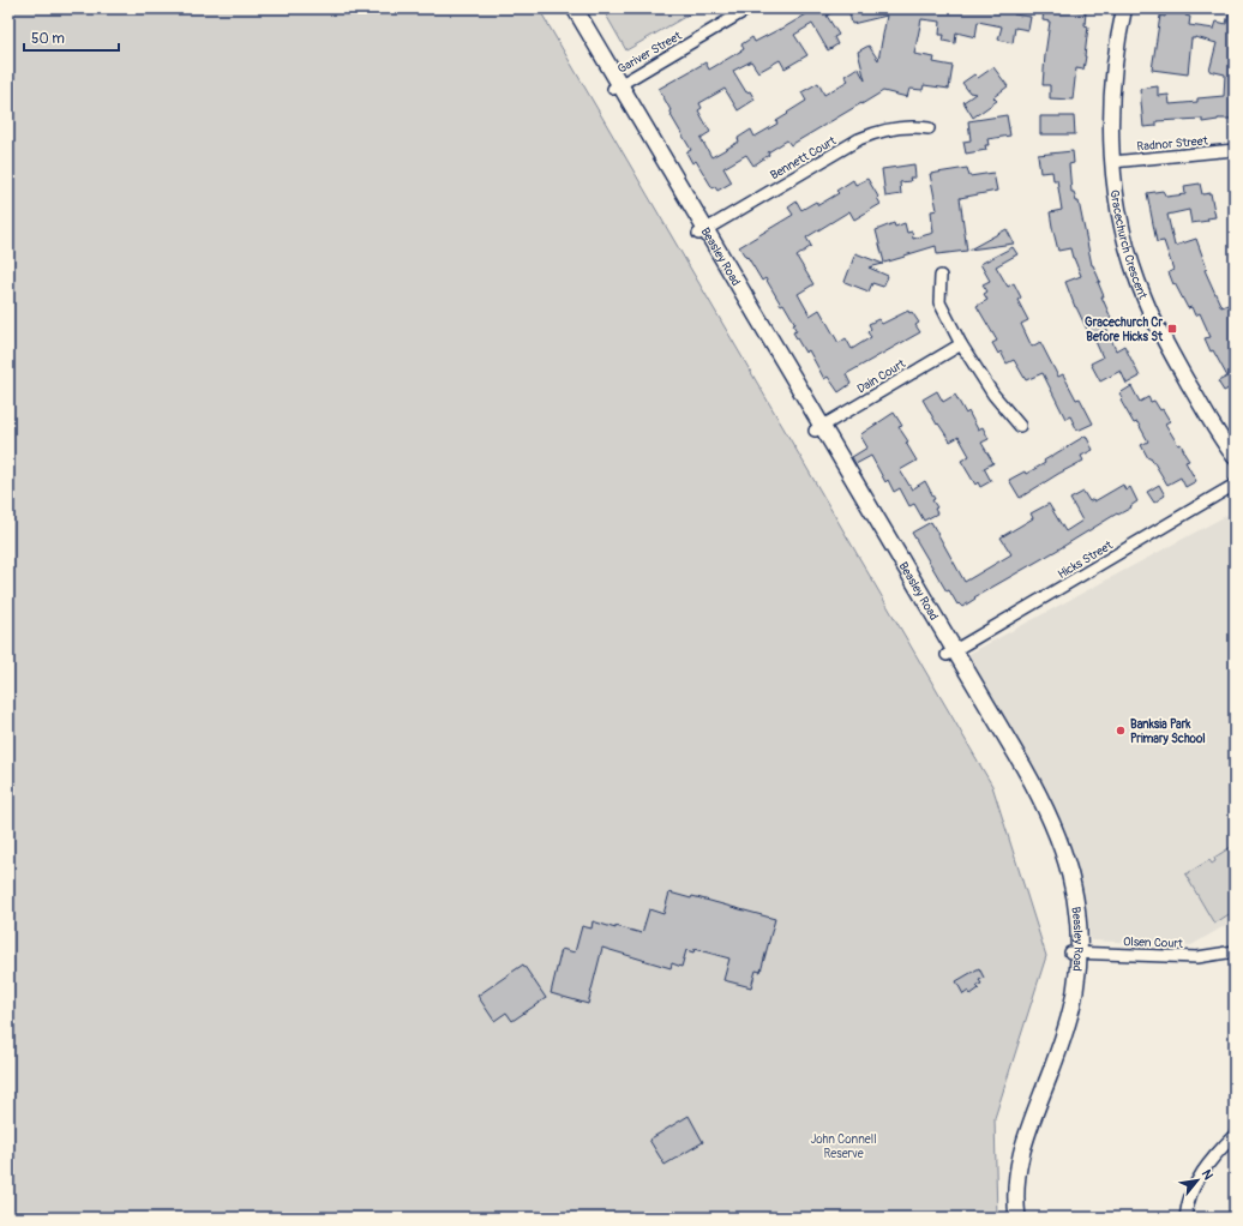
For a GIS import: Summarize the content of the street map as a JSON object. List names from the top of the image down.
{
  "streets": {
    "main road": ["Beasley Road"],
    "street": [
      "Gariver Street",
      "Radnor Street",
      "Bennett Court",
      "Gracechurch Crescent",
      "Dain Court",
      "Hicks Street",
      "Olsen Court"
    ]
  },
  "crossings": [
    ["Gariver Street", "Beasley Road"],
    ["Radnor Street", "Gracechurch Crescent"],
    ["Bennett Court", "Beasley Road"],
    ["Beasley Road", "Dain Court"],
    ["Beasley Road", "Hicks Street"],
    ["Beasley Road", "Olsen Court"]
  ],
  "parks": ["John Connell Reserve"],
  "places": {
    "transit": ["Gracechurch Cr Before Hicks St"],
    "other": ["Banksia Park Primary School"]
  },
  "scale_bar": "50 m",
  "north": "top right"
}
